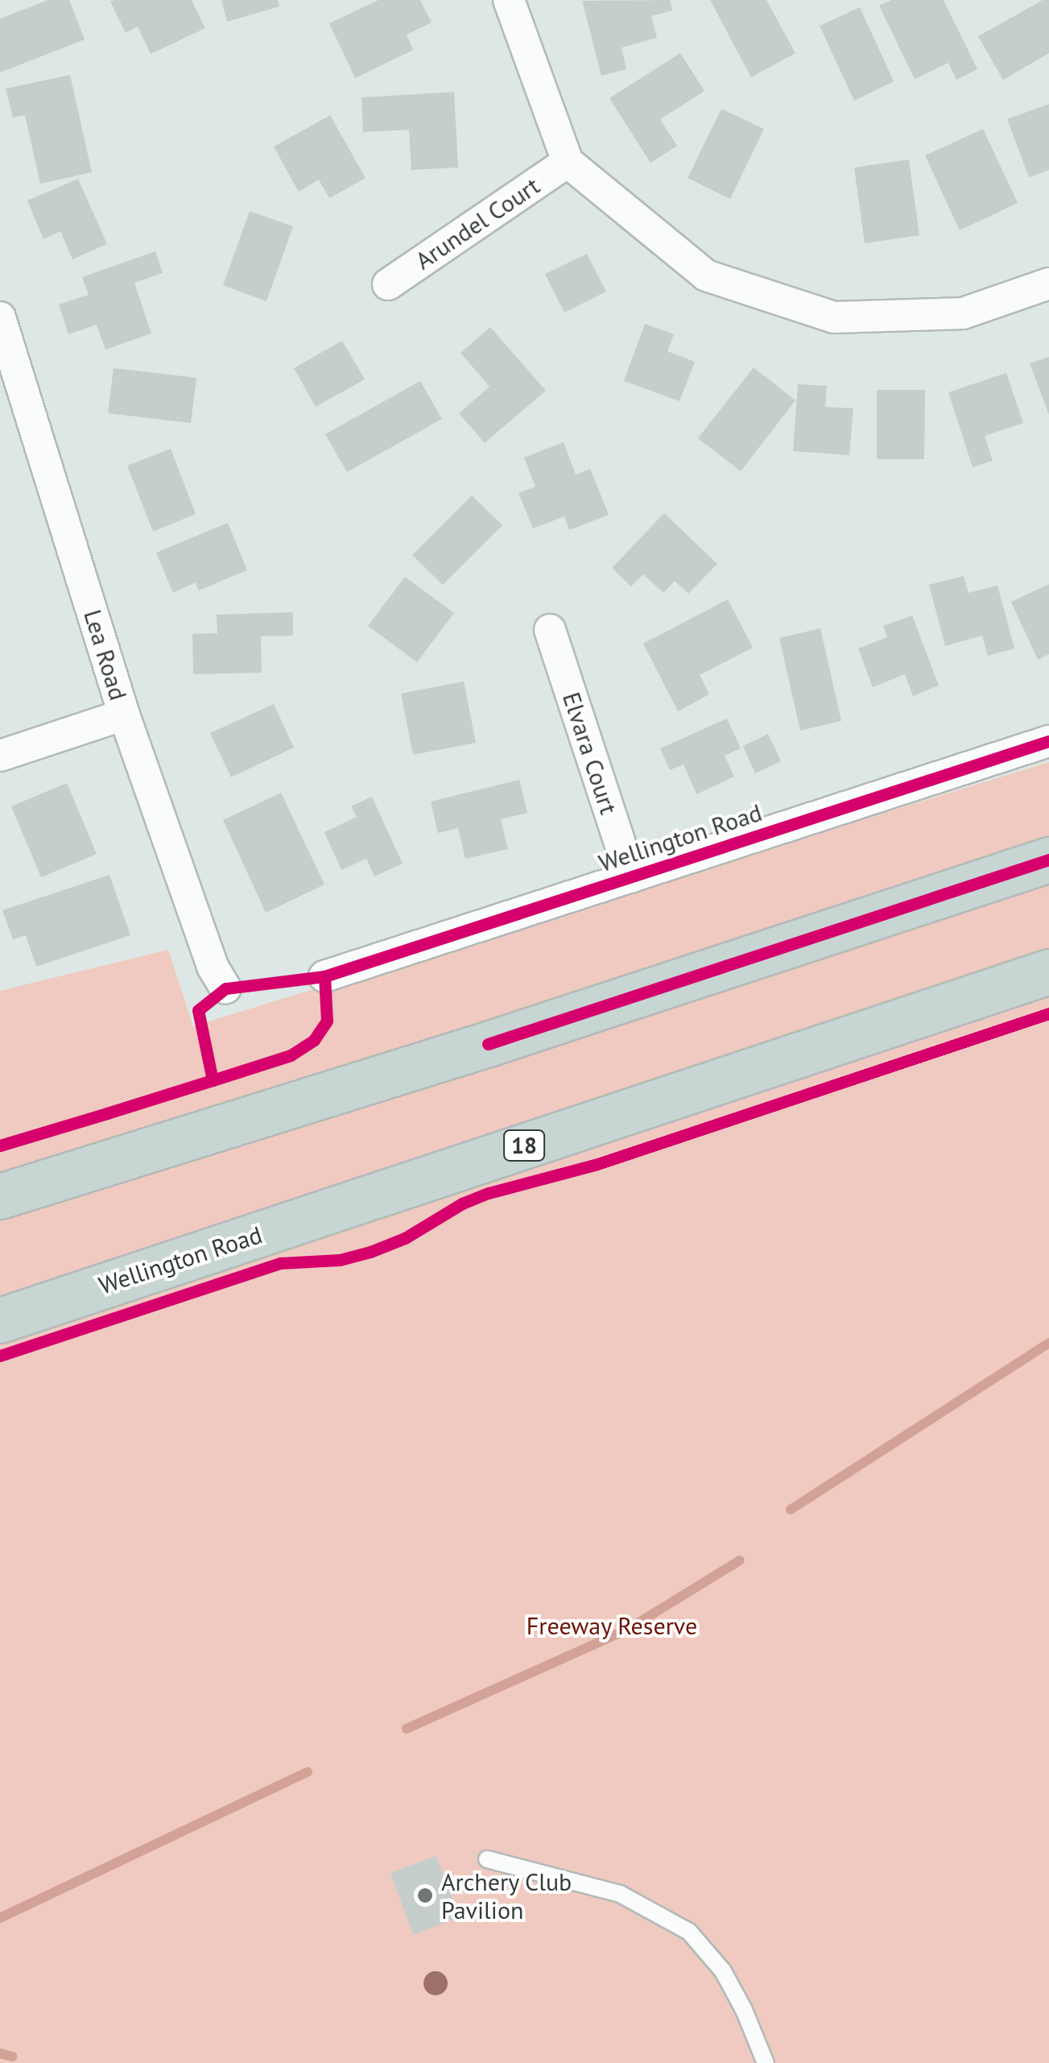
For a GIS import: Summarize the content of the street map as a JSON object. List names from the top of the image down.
{
  "streets": {
    "highway": ["Wellington Road", "18"],
    "street": ["Arundel Court", "Lea Road", "Elvara Court"]
  },
  "crossings": [
    ["Elvara Court", "Wellington Road"]
  ],
  "parks": ["Freeway Reserve"],
  "places": ["Archery Club Pavilion"]
}
